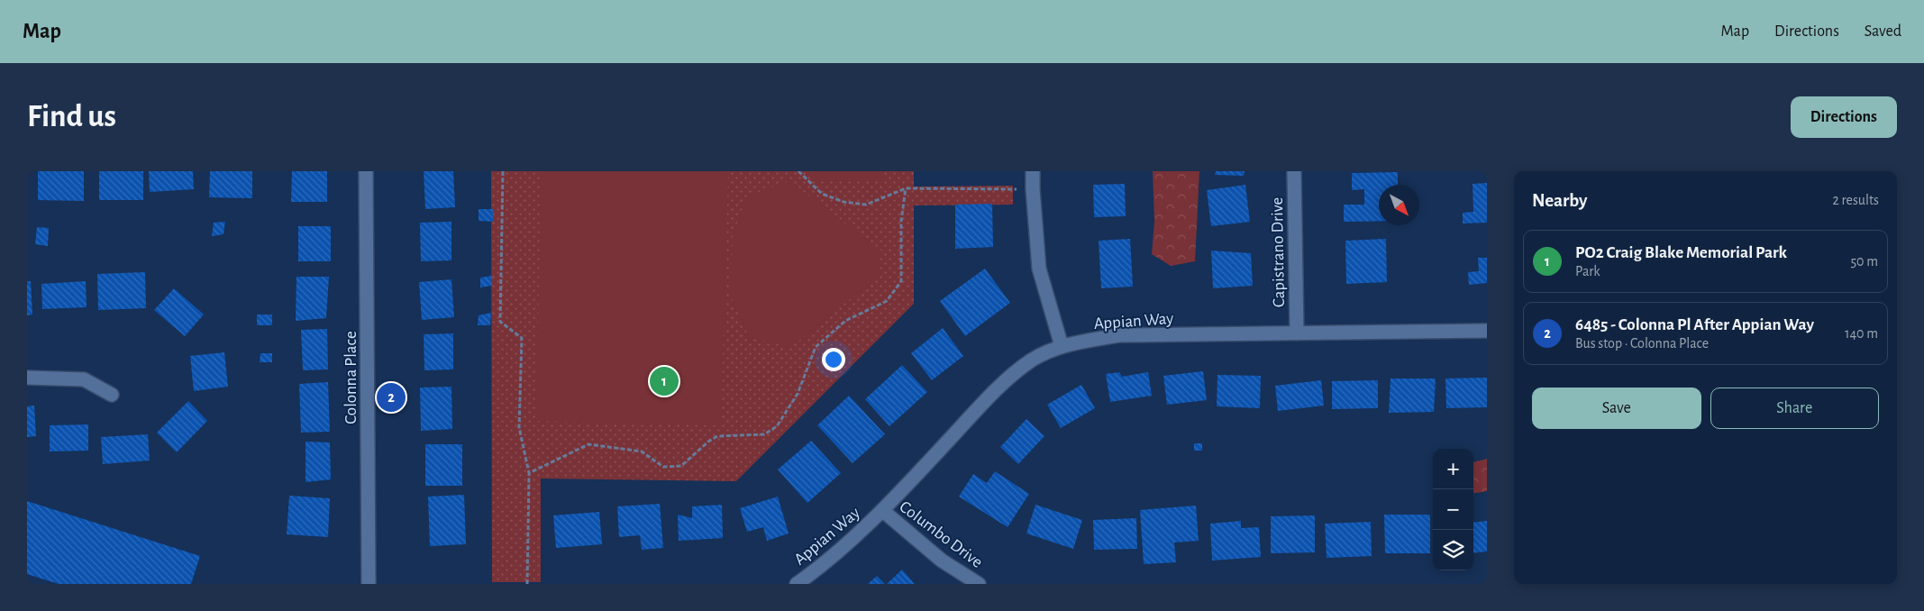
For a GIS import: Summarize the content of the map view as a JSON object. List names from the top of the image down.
{
  "streets": {
    "street": [
      "Capistrano Drive",
      "Appian Way",
      "Colonna Place",
      "Columbo Drive"
    ]
  },
  "crossings": [
    ["Capistrano Drive", "Appian Way"],
    ["Appian Way", "Columbo Drive"]
  ],
  "north": "bottom right",
  "page": {
    "header": "Map",
    "nav": ["Map", "Directions", "Saved"],
    "buttons": [
      "Directions",
      ["Save", "Share"]
    ],
    "title": "Find us",
    "heading": ["Nearby", "2 results"],
    "list": [
      {
        "mark": "1",
        "name": "PO2 Craig Blake Memorial Park",
        "note": "Park",
        "value": "50 m"
      },
      {
        "mark": "2",
        "name": "6485 - Colonna Pl After Appian Way",
        "note": "Bus stop · Colonna Place",
        "value": "140 m"
      }
    ],
    "pins": ["1", "2"],
    "map_buttons": ["+", "−"]
  }
}
